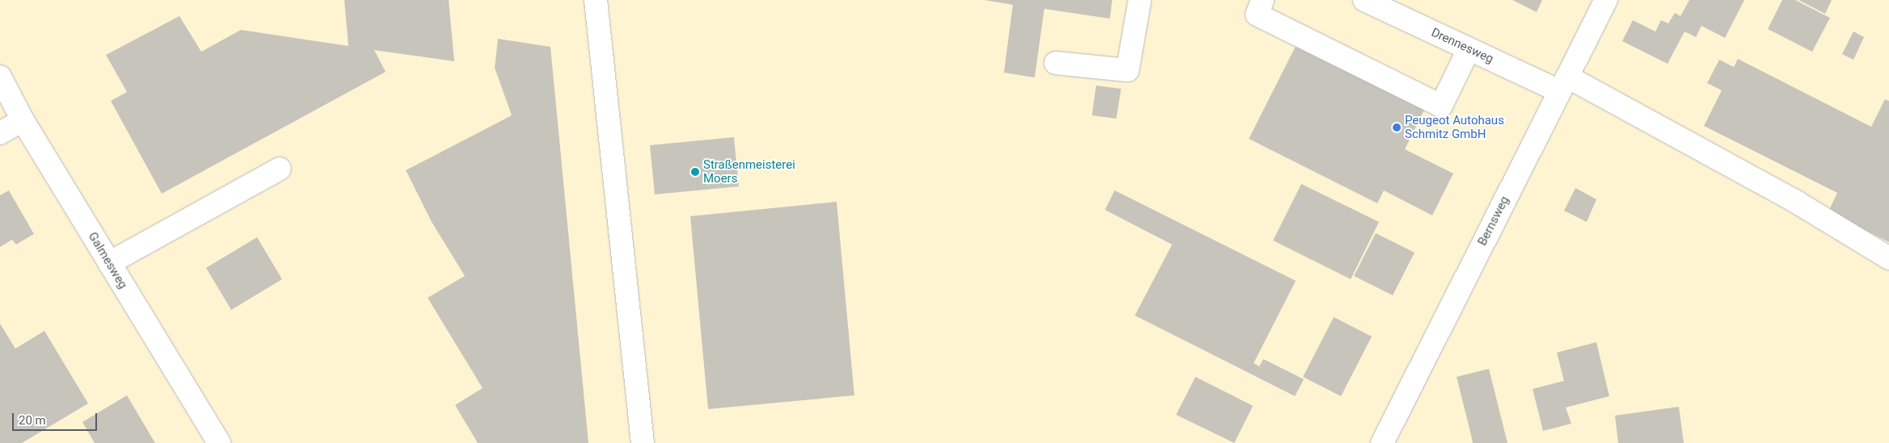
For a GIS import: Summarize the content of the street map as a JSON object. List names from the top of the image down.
{
  "streets": {
    "street": ["Drennesweg", "Bernsweg", "Galmesweg"]
  },
  "crossings": [
    ["Drennesweg", "Bernsweg"]
  ],
  "places": ["Peugeot Autohaus Schmitz GmbH", "Straßenmeisterei Moers"],
  "scale_bar": "20 m"
}
